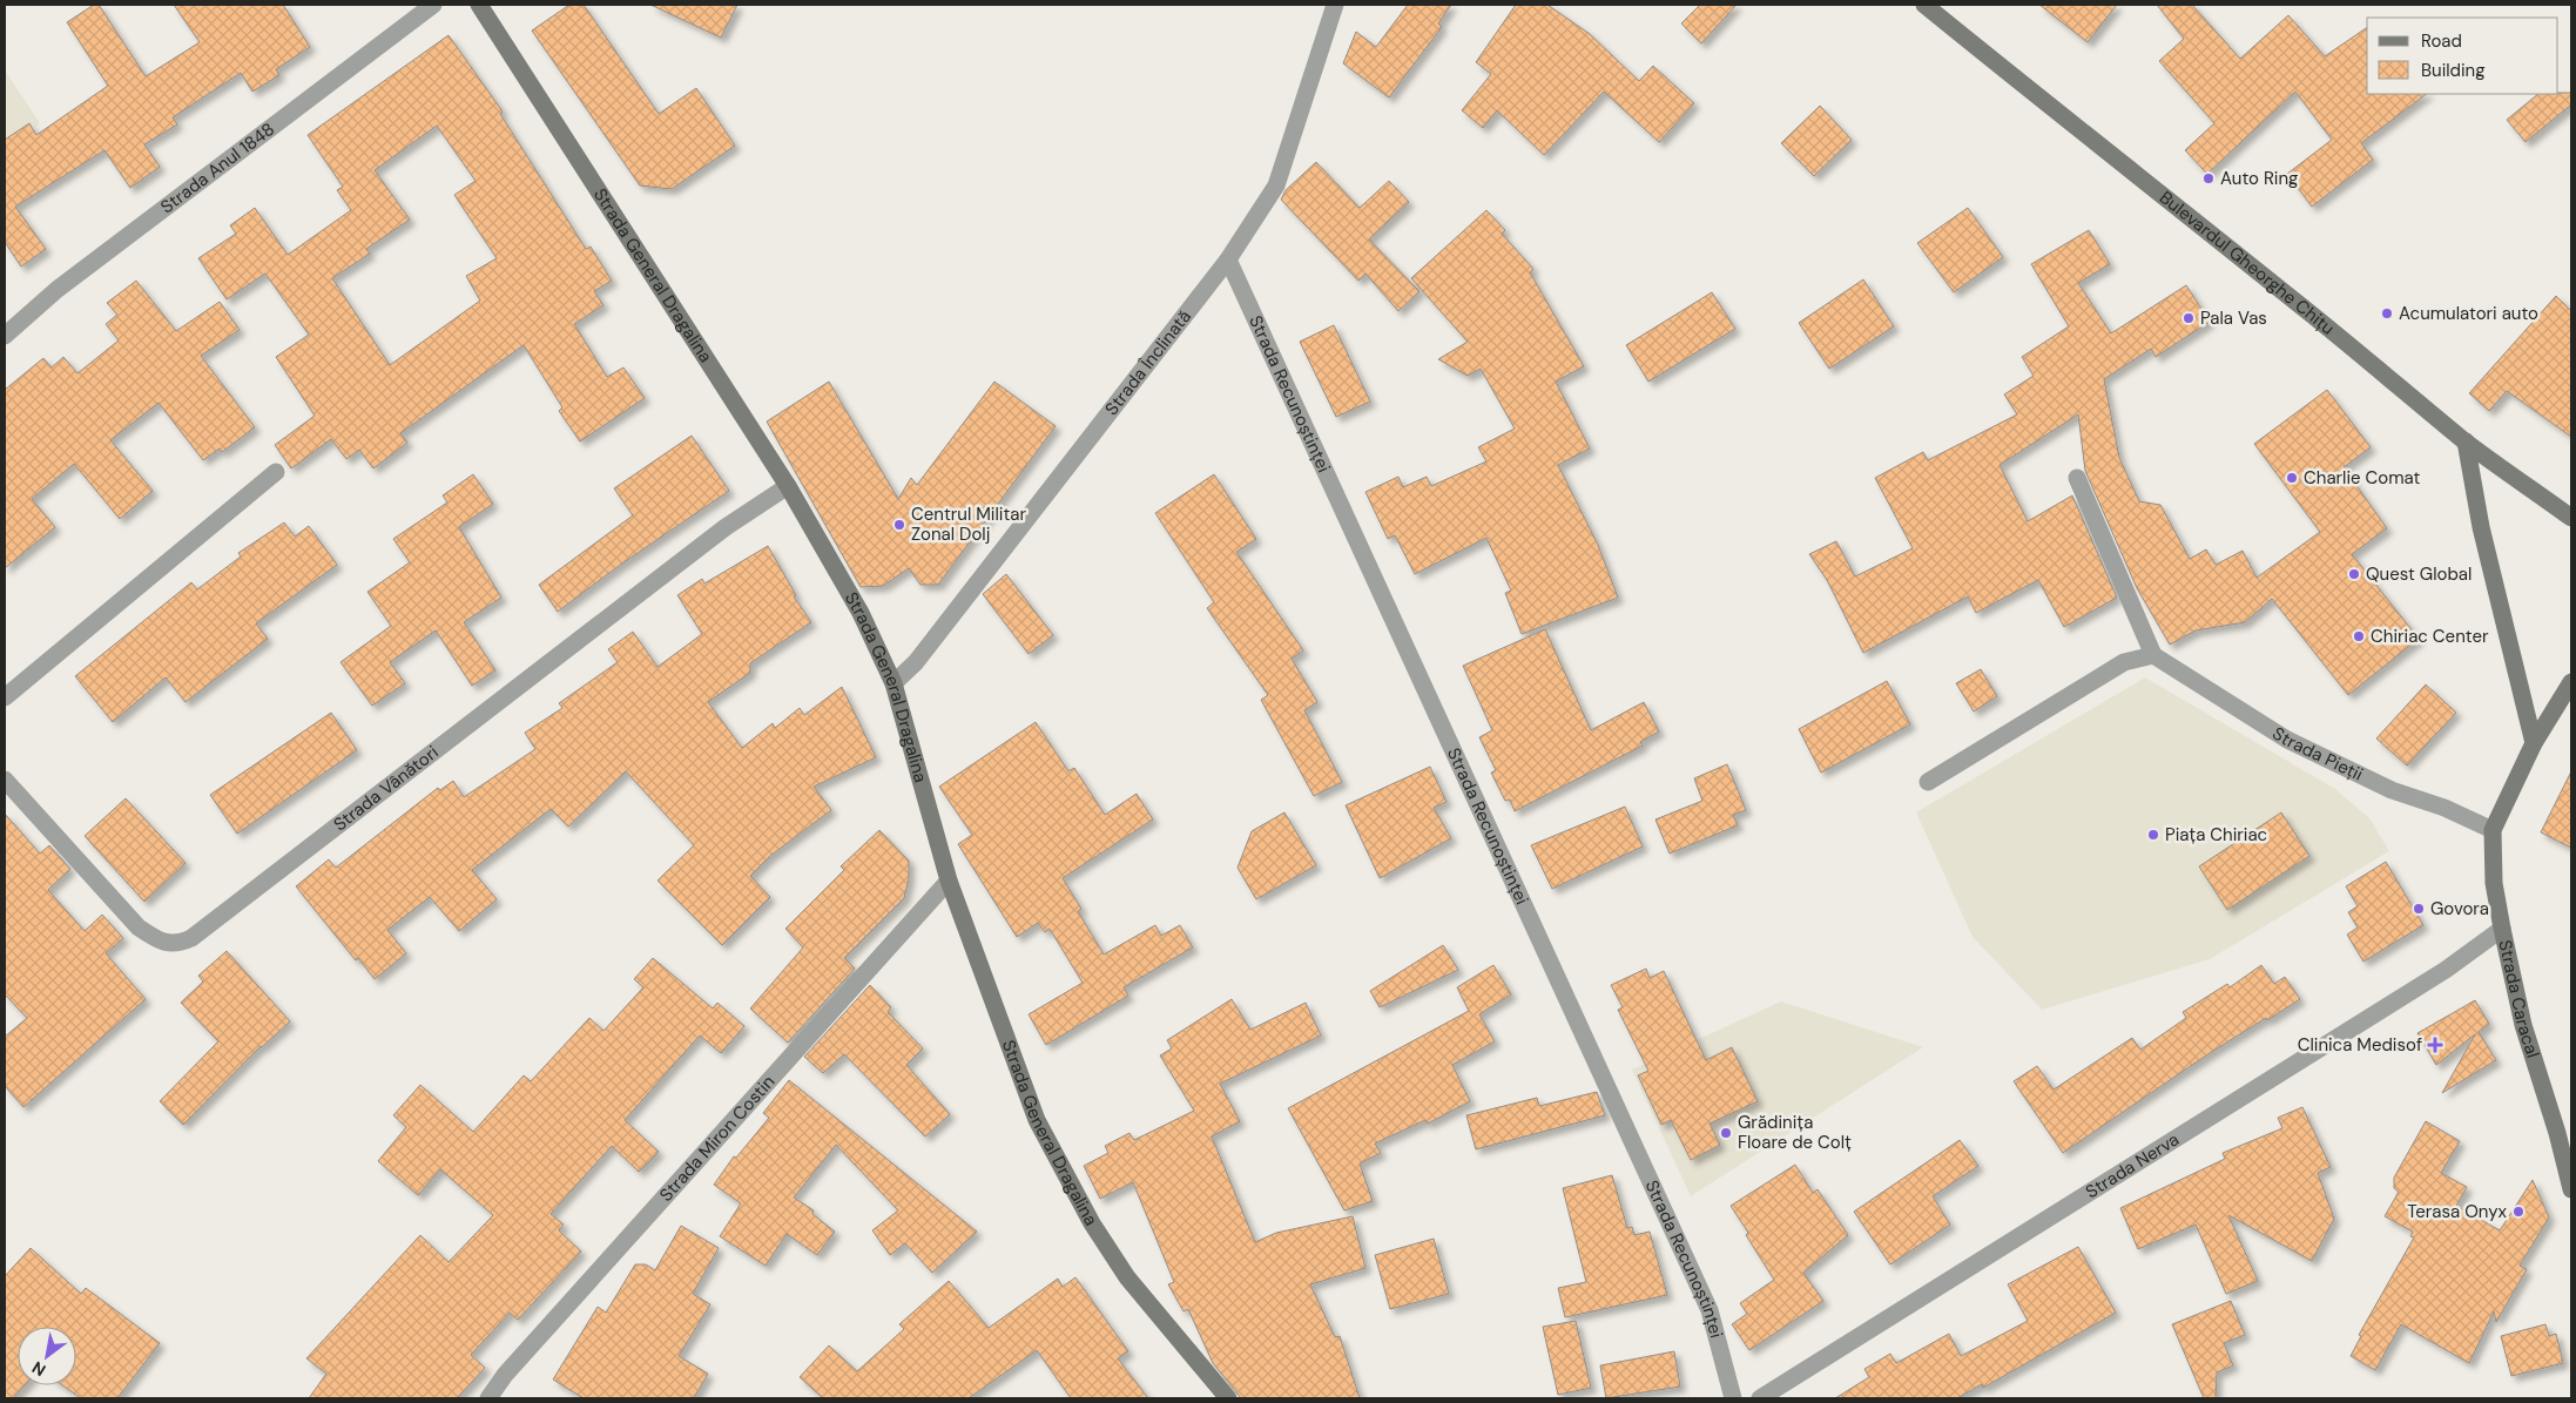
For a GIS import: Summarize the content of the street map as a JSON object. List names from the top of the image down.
{
  "streets": {
    "main road": ["Bulevardul Gheorghe Chițu", "Strada General Dragalina", "Strada Caracal"],
    "street": [
      "Strada Anul 1848",
      "Strada Înclinată",
      "Strada Recunoștinței",
      "Strada Pieții",
      "Strada Vânători",
      "Strada Miron Costin",
      "Strada Nerva"
    ]
  },
  "crossings": [
    ["Strada General Dragalina", "Strada Înclinată"],
    ["Strada General Dragalina", "Strada Vânători"],
    ["Strada General Dragalina", "Strada Miron Costin"],
    ["Strada Înclinată", "Strada Recunoștinței"],
    ["Strada Pieții", "Strada Caracal"],
    ["Strada Caracal", "Strada Nerva"]
  ],
  "places": {
    "other": [
      "Auto Ring",
      "Acumulatori auto",
      "Pala Vas",
      "Charlie Comat",
      "Centrul Militar Zonal Dolj",
      "Quest Global",
      "Chiriac Center",
      "Piața Chiriac",
      "Govora",
      "Grădinița Floare de Colț",
      "Terasa Onyx"
    ],
    "health": ["Clinica Medisof"]
  },
  "legend": ["Road", "Building"],
  "north": "bottom left"
}
